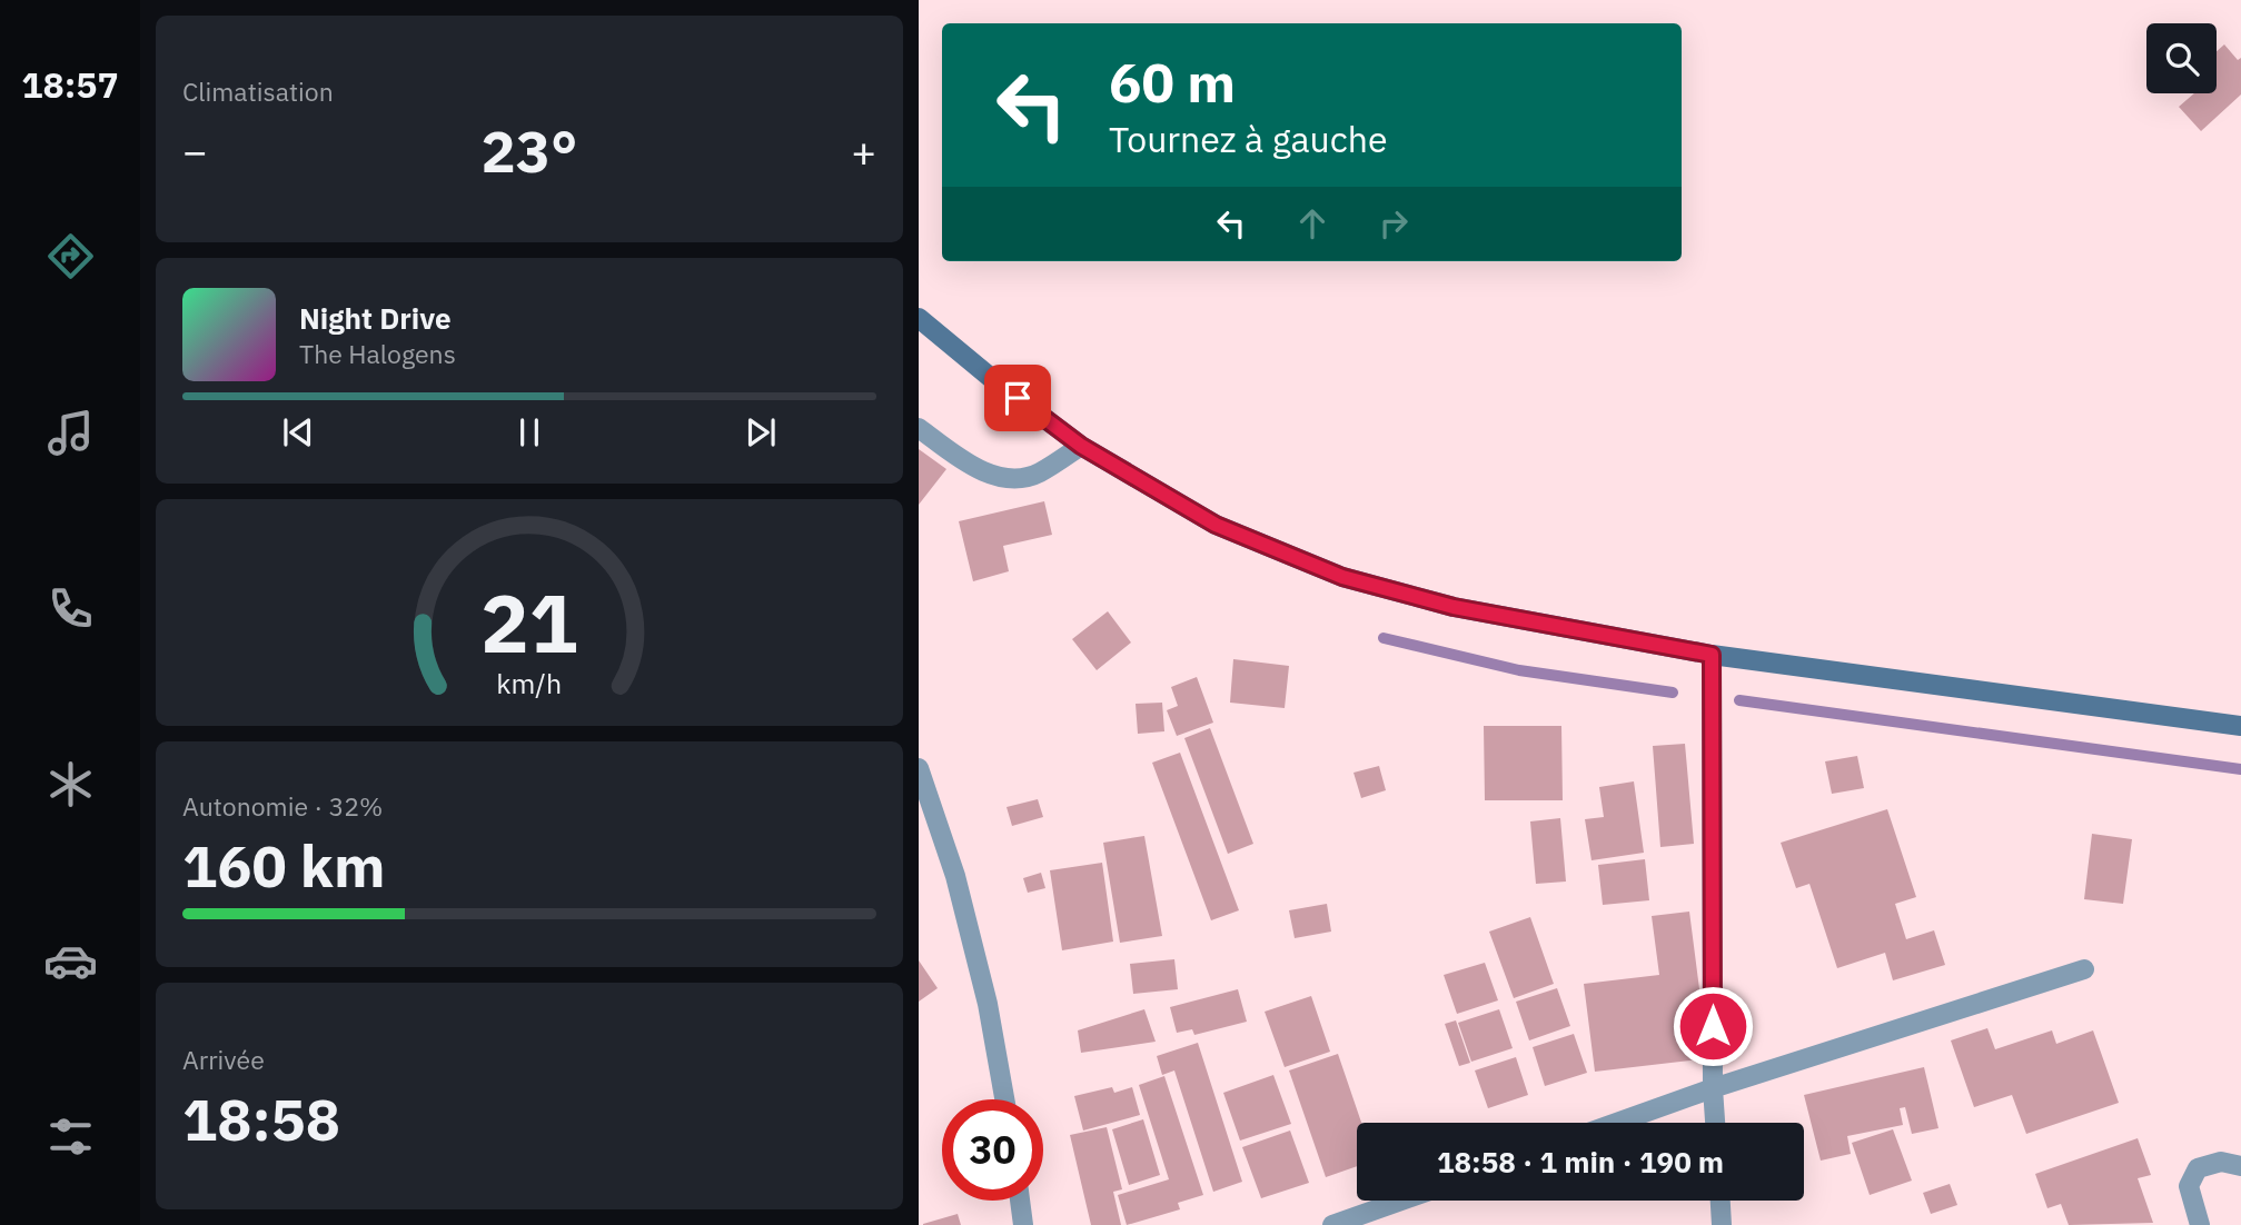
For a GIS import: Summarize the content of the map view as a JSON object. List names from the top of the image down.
{
  "page": {
    "tabs": "18:57",
    "tile": [
      "Climatisation",
      ["Autonomie · 32%", "160 km"],
      ["Arrivée", "18:58"]
    ],
    "turn": ["60 m", "Tournez à gauche"],
    "heat": ["−", "23°", "+"],
    "song": ["Night Drive", "The Halogens"],
    "limit": "30",
    "trip": "18:58 · 1 min · 190 m",
    "gauge": ["21", "km/h"]
  }
}
